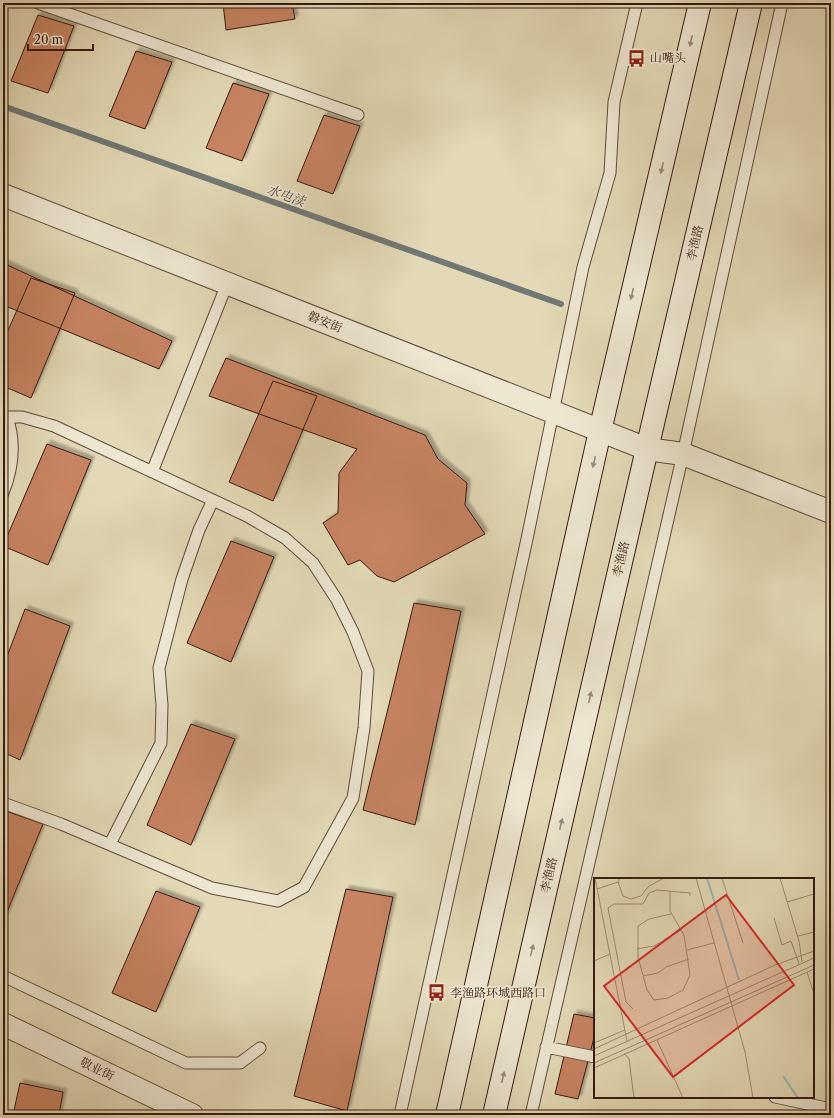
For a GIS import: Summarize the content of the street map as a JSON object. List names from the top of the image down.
{
  "streets": {
    "main road": ["李渔路", "磐安街", "敬业街"]
  },
  "crossings": [
    ["李渔路", "磐安街"]
  ],
  "water": ["水电渎"],
  "places": {
    "bus stop": ["山嘴头", "李渔路环城西路口"]
  },
  "scale_bar": "20 m"
}
